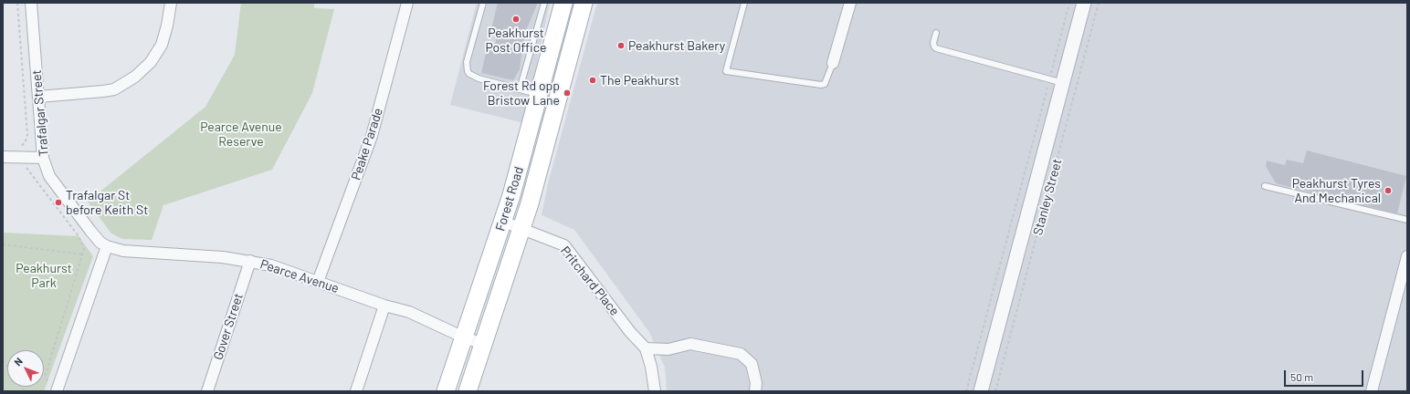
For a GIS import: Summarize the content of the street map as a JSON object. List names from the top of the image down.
{
  "streets": {
    "main road": ["Forest Road"],
    "street": [
      "Trafalgar Street",
      "Peake Parade",
      "Stanley Street",
      "Pearce Avenue",
      "Pritchard Place",
      "Gover Street"
    ]
  },
  "crossings": [
    ["Trafalgar Street", "Pearce Avenue"],
    ["Peake Parade", "Pearce Avenue"],
    ["Forest Road", "Pearce Avenue"],
    ["Forest Road", "Pritchard Place"],
    ["Pearce Avenue", "Gover Street"]
  ],
  "parks": ["Pearce Avenue Reserve", "Peakhurst Park"],
  "places": [
    "Peakhurst Post Office",
    "Peakhurst Bakery",
    "The Peakhurst",
    "Forest Rd opp Bristow Lane",
    "Peakhurst Tyres And Mechanical",
    "Trafalgar St before Keith St"
  ],
  "scale_bar": "50 m",
  "north": "top left"
}
